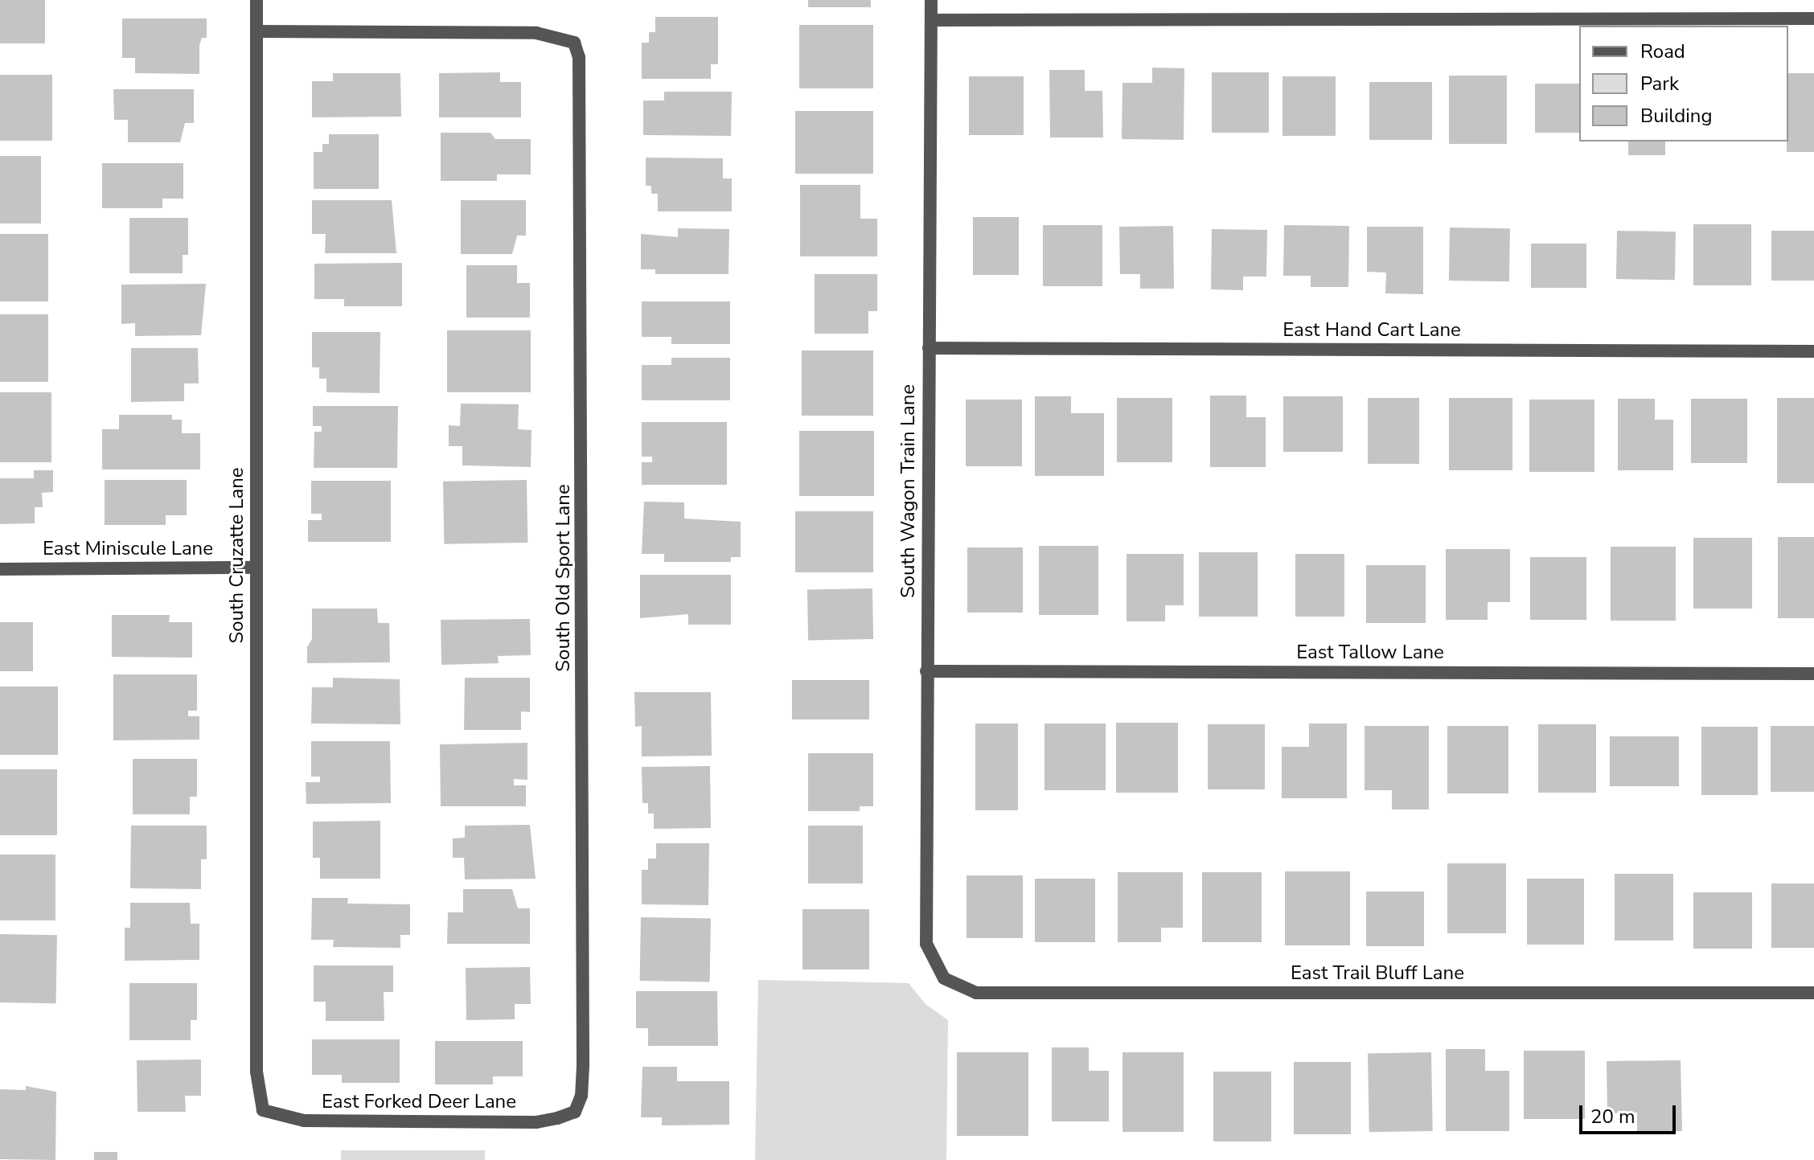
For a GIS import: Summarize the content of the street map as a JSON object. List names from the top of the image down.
{
  "streets": {
    "street": [
      "East Hand Cart Lane",
      "South Wagon Train Lane",
      "East Miniscule Lane",
      "South Cruzatte Lane",
      "South Old Sport Lane",
      "East Tallow Lane",
      "East Trail Bluff Lane",
      "East Forked Deer Lane"
    ]
  },
  "crossings": [
    ["East Hand Cart Lane", "South Wagon Train Lane"],
    ["South Wagon Train Lane", "East Tallow Lane"],
    ["South Wagon Train Lane", "East Trail Bluff Lane"],
    ["East Miniscule Lane", "South Cruzatte Lane"],
    ["South Cruzatte Lane", "South Old Sport Lane"],
    ["South Cruzatte Lane", "East Forked Deer Lane"],
    ["South Old Sport Lane", "East Forked Deer Lane"]
  ],
  "legend": ["Road", "Park", "Building"],
  "scale_bar": "20 m"
}
